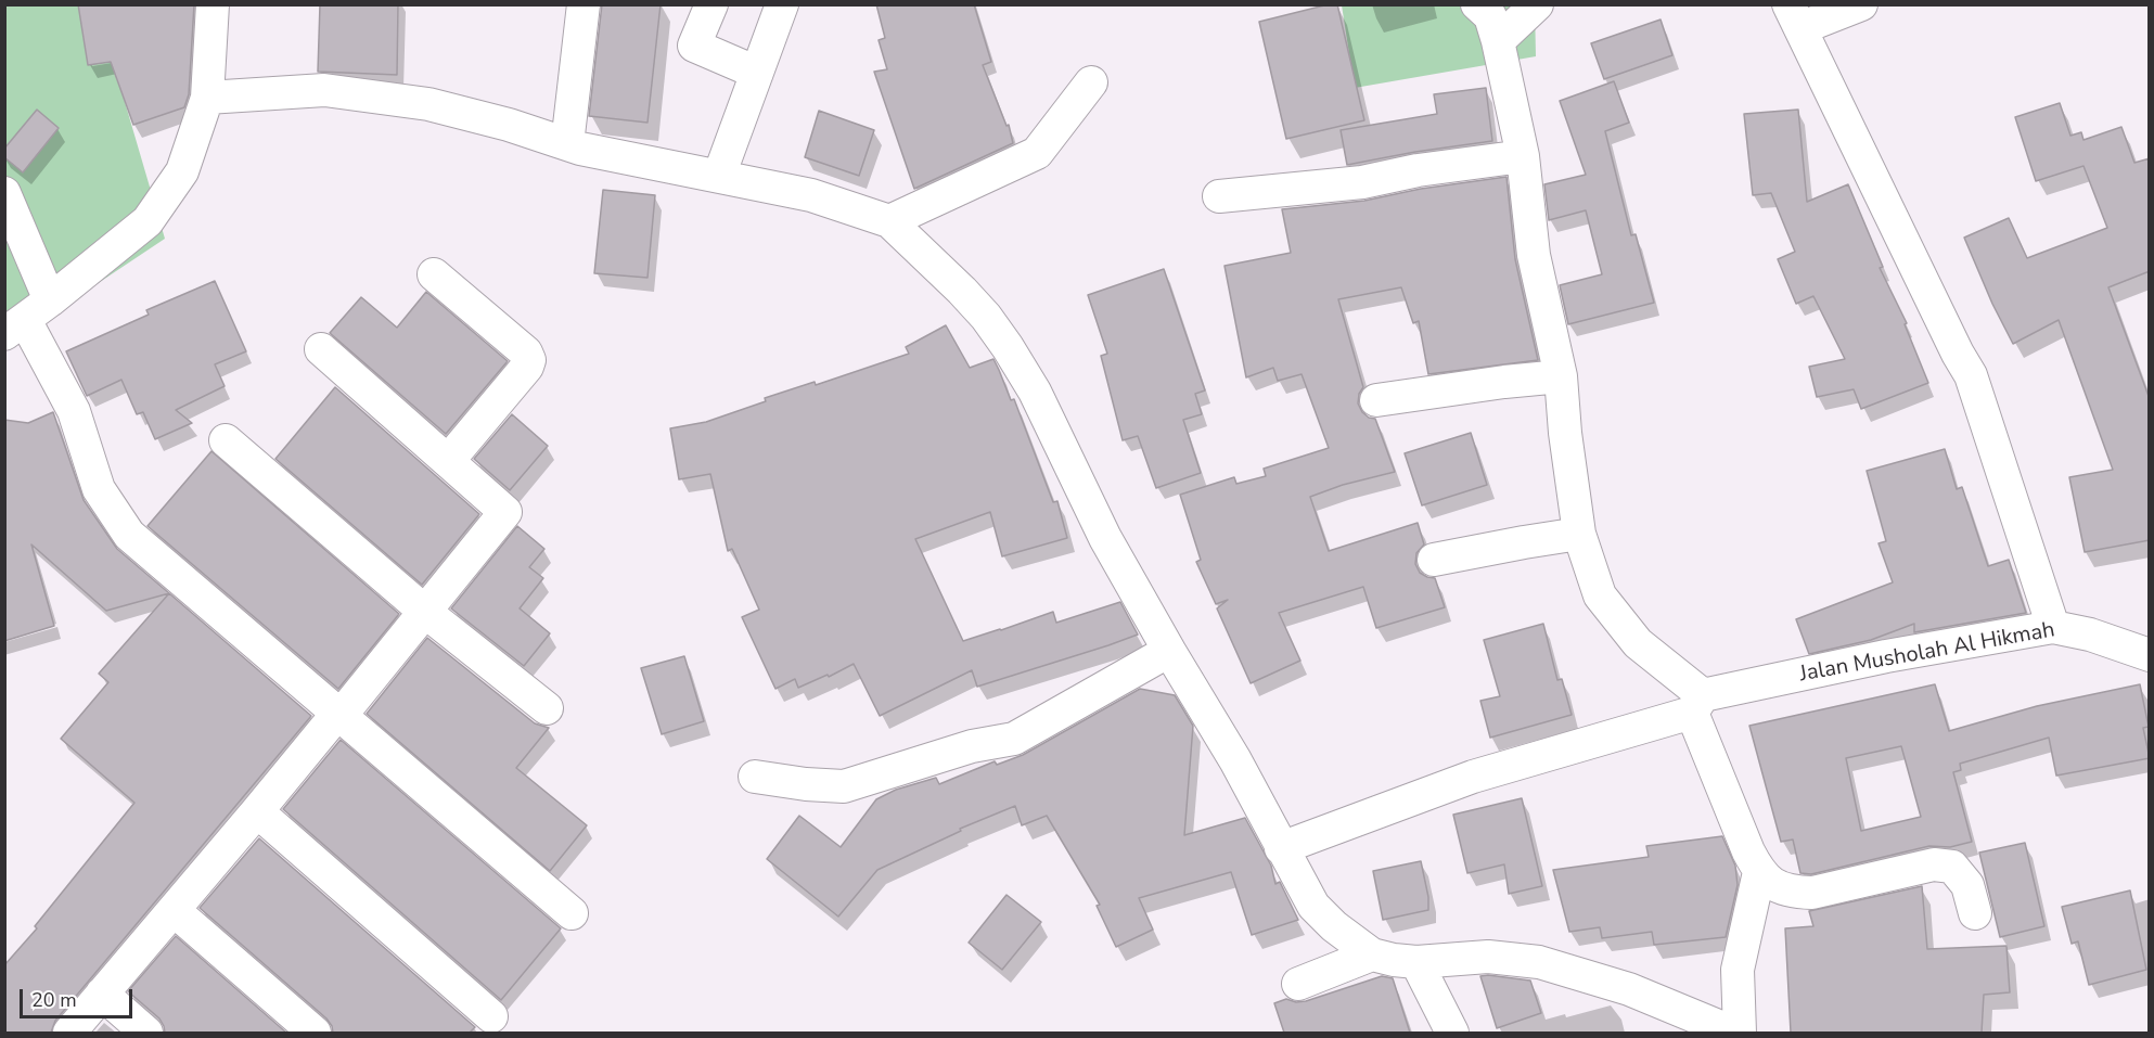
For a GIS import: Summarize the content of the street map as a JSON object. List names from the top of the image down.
{
  "streets": {
    "street": ["Jalan Musholah Al Hikmah"]
  },
  "scale_bar": "20 m"
}
